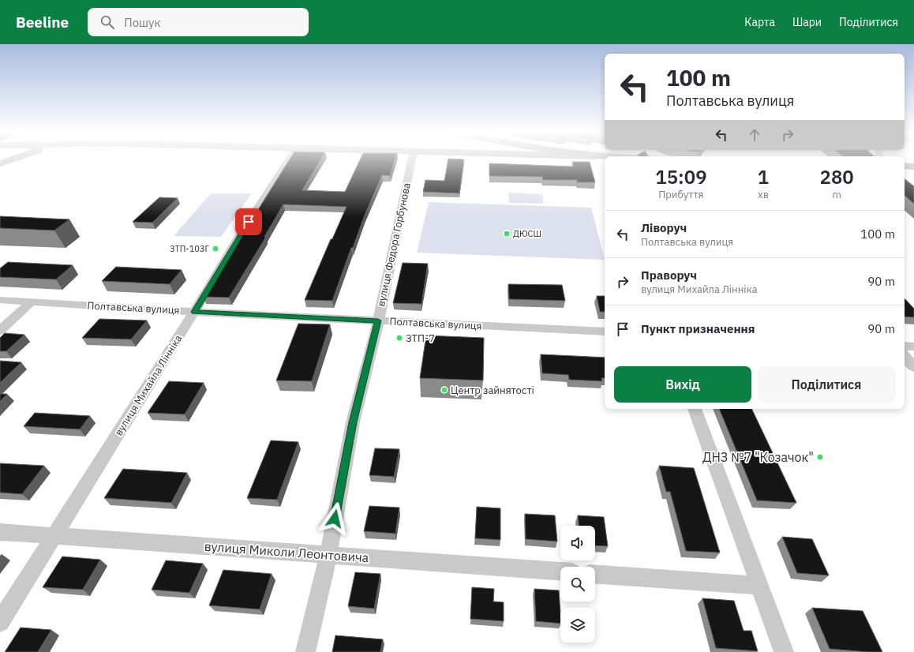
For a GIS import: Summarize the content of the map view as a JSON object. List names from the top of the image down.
{
  "streets": {
    "street": [
      "вулиця Федора Горбунова",
      "Полтавська вулиця",
      "вулиця Михайла Лінніка",
      "вулиця Миколи Леонтовича"
    ]
  },
  "crossings": [
    ["вулиця Федора Горбунова", "Полтавська вулиця"],
    ["вулиця Федора Горбунова", "вулиця Миколи Леонтовича"],
    ["Полтавська вулиця", "вулиця Михайла Лінніка"],
    ["вулиця Михайла Лінніка", "вулиця Миколи Леонтовича"]
  ],
  "places": [
    "ДЮСШ",
    "ЗТП-103Г",
    "ЗТП-7",
    "Центр зайнятості",
    "ДНЗ №7 \"Козачок\""
  ],
  "page": {
    "header": "Beeline",
    "search": "Пошук",
    "nav": ["Карта", "Шари", "Поділитися"],
    "turn": ["100 m", "Полтавська вулиця"],
    "eta": [
      "15:09",
      "Прибуття",
      "1",
      "хв",
      "280",
      "m"
    ],
    "list": [
      {
        "name": "Ліворуч",
        "note": "Полтавська вулиця",
        "value": "100 m"
      },
      {
        "name": "Праворуч",
        "note": "вулиця Михайла Лінніка",
        "value": "90 m"
      },
      {
        "name": "Пункт призначення",
        "value": "90 m"
      }
    ],
    "buttons": ["Вихід", "Поділитися"]
  }
}
